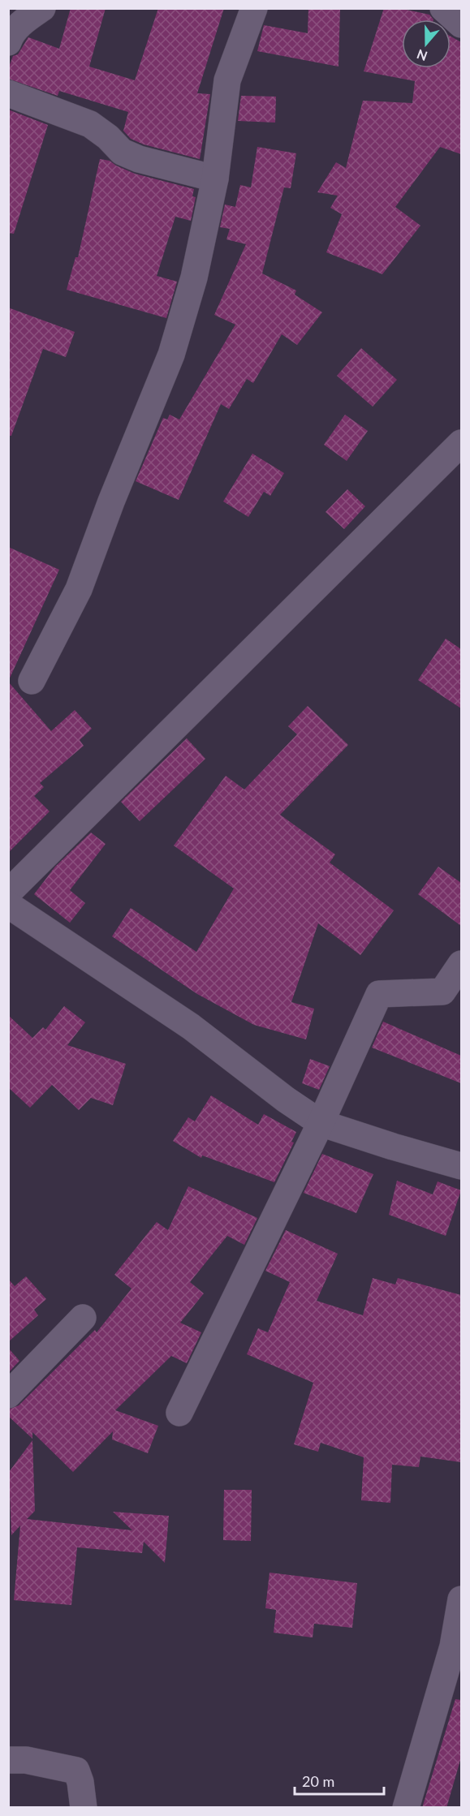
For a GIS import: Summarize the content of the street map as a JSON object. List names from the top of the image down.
{
  "scale_bar": "20 m",
  "north": "bottom"
}
